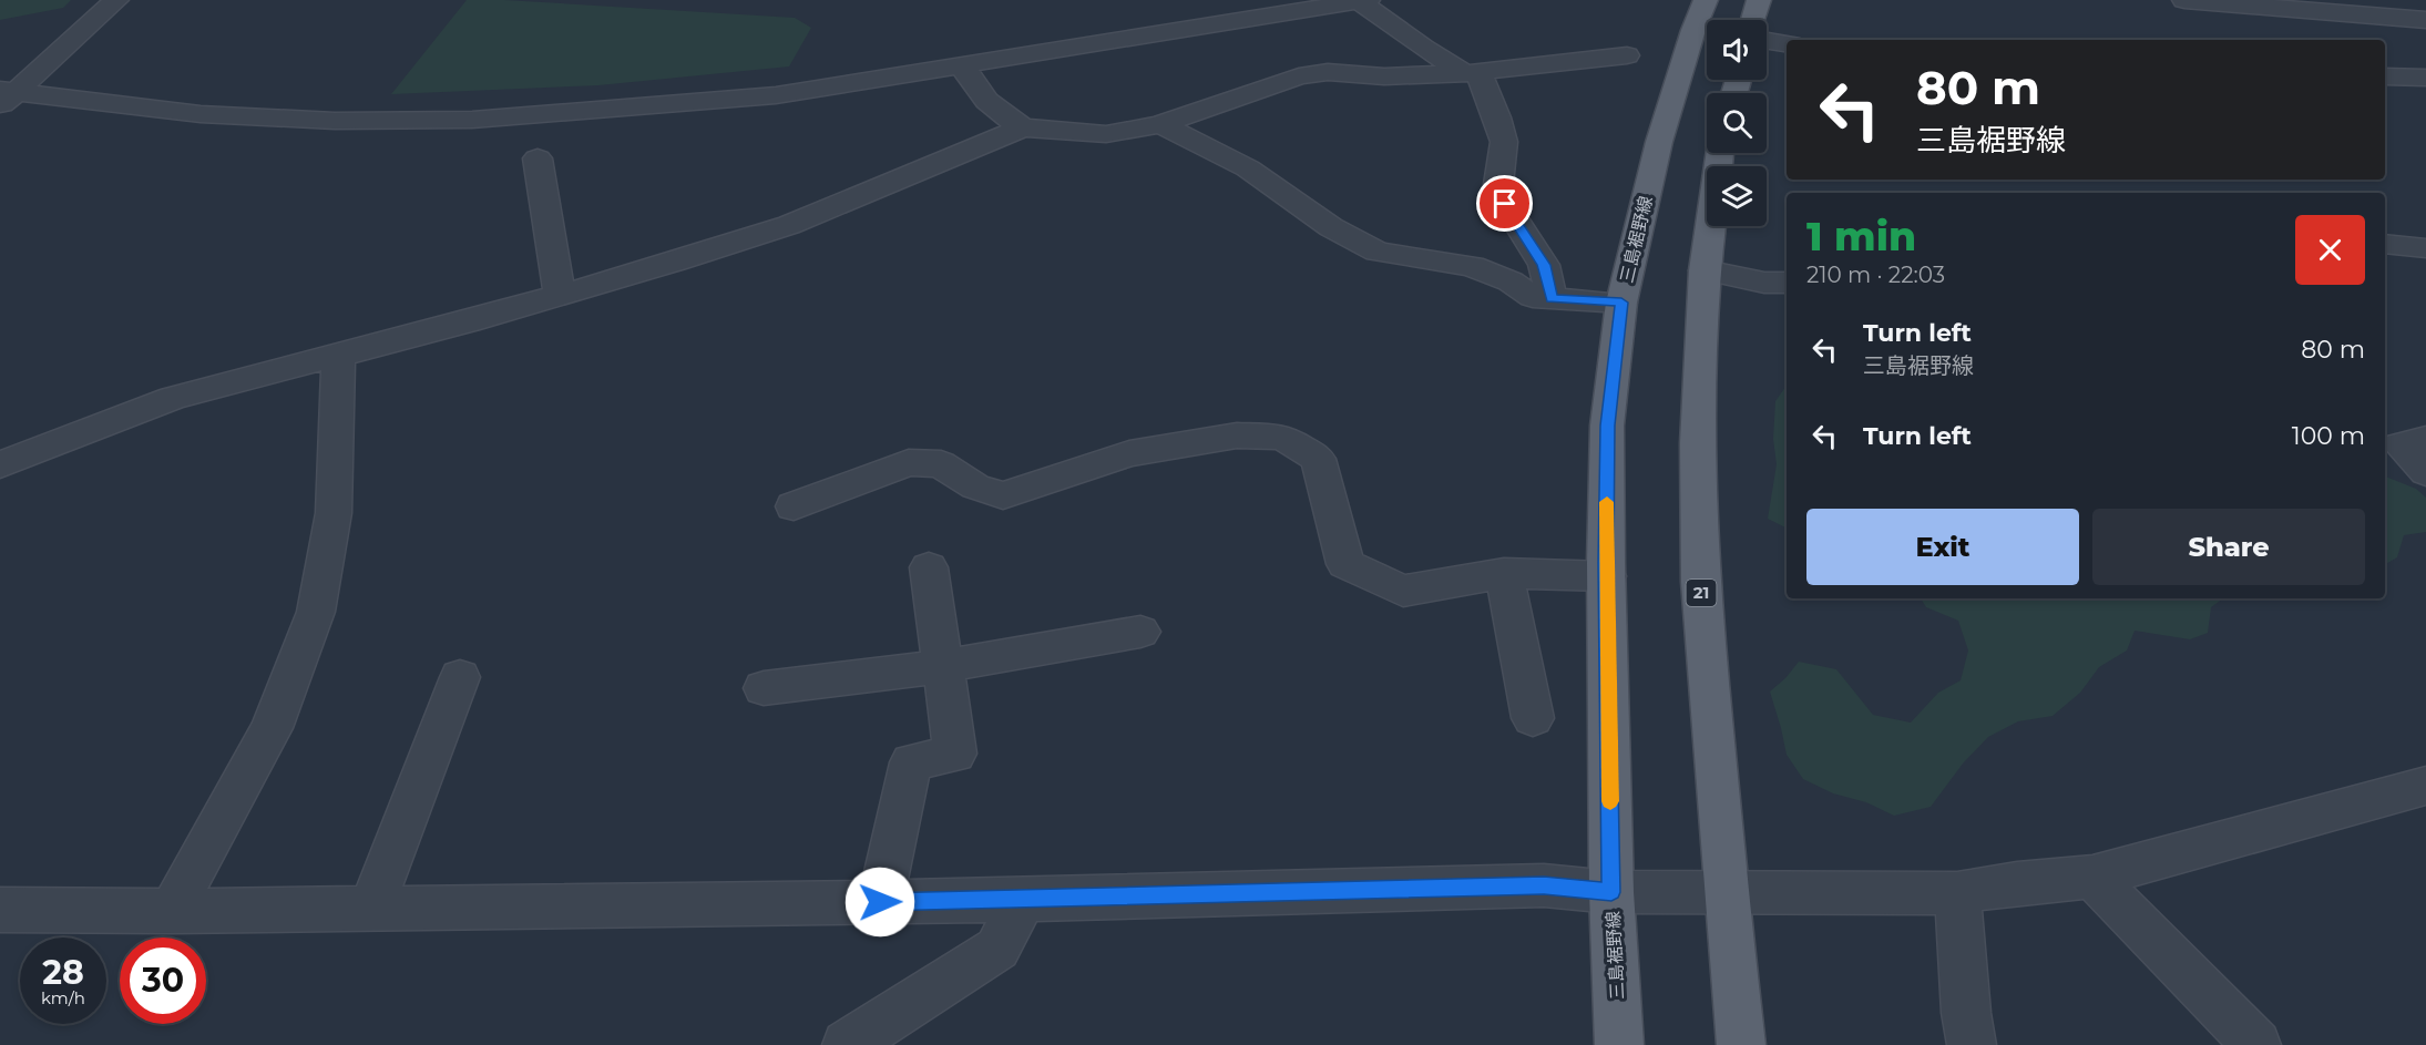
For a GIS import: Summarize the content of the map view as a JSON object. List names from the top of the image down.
{
  "streets": {
    "main road": ["三島裾野線", "21"]
  },
  "page": {
    "turn": ["80 m", "三島裾野線"],
    "heading": ["1 min", "210 m · 22:03"],
    "list": [
      {
        "name": "Turn left",
        "note": "三島裾野線",
        "value": "80 m"
      },
      {
        "name": "Turn left",
        "value": "100 m"
      }
    ],
    "buttons": ["Exit", "Share"],
    "speed": "28 km/h",
    "limit": "30"
  }
}
